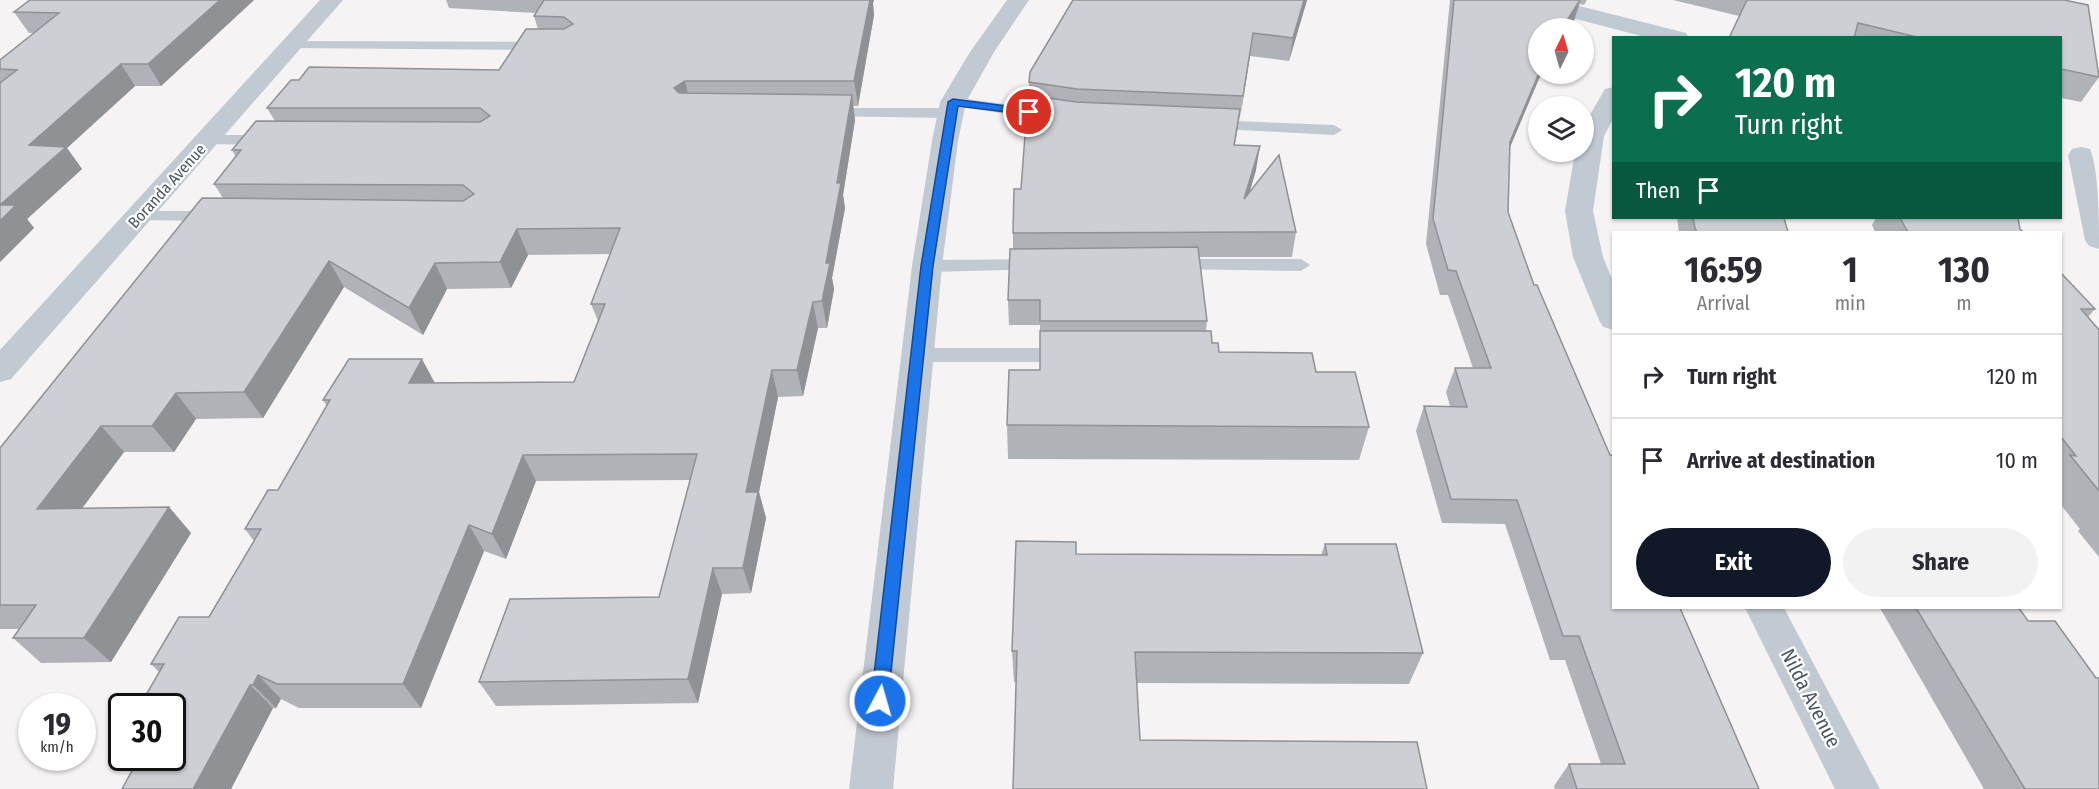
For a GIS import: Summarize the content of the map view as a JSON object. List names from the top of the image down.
{
  "streets": {
    "street": ["Boranda Avenue", "Nilda Avenue"]
  },
  "north": "top",
  "page": {
    "turn": ["120 m", "Turn right"],
    "then": "Then",
    "eta": [
      "16:59",
      "Arrival",
      "1",
      "min",
      "130",
      "m"
    ],
    "list": [
      {
        "name": "Turn right",
        "value": "120 m"
      },
      {
        "name": "Arrive at destination",
        "value": "10 m"
      }
    ],
    "buttons": ["Exit", "Share"],
    "speed": "19 km/h",
    "limit": "30"
  }
}
